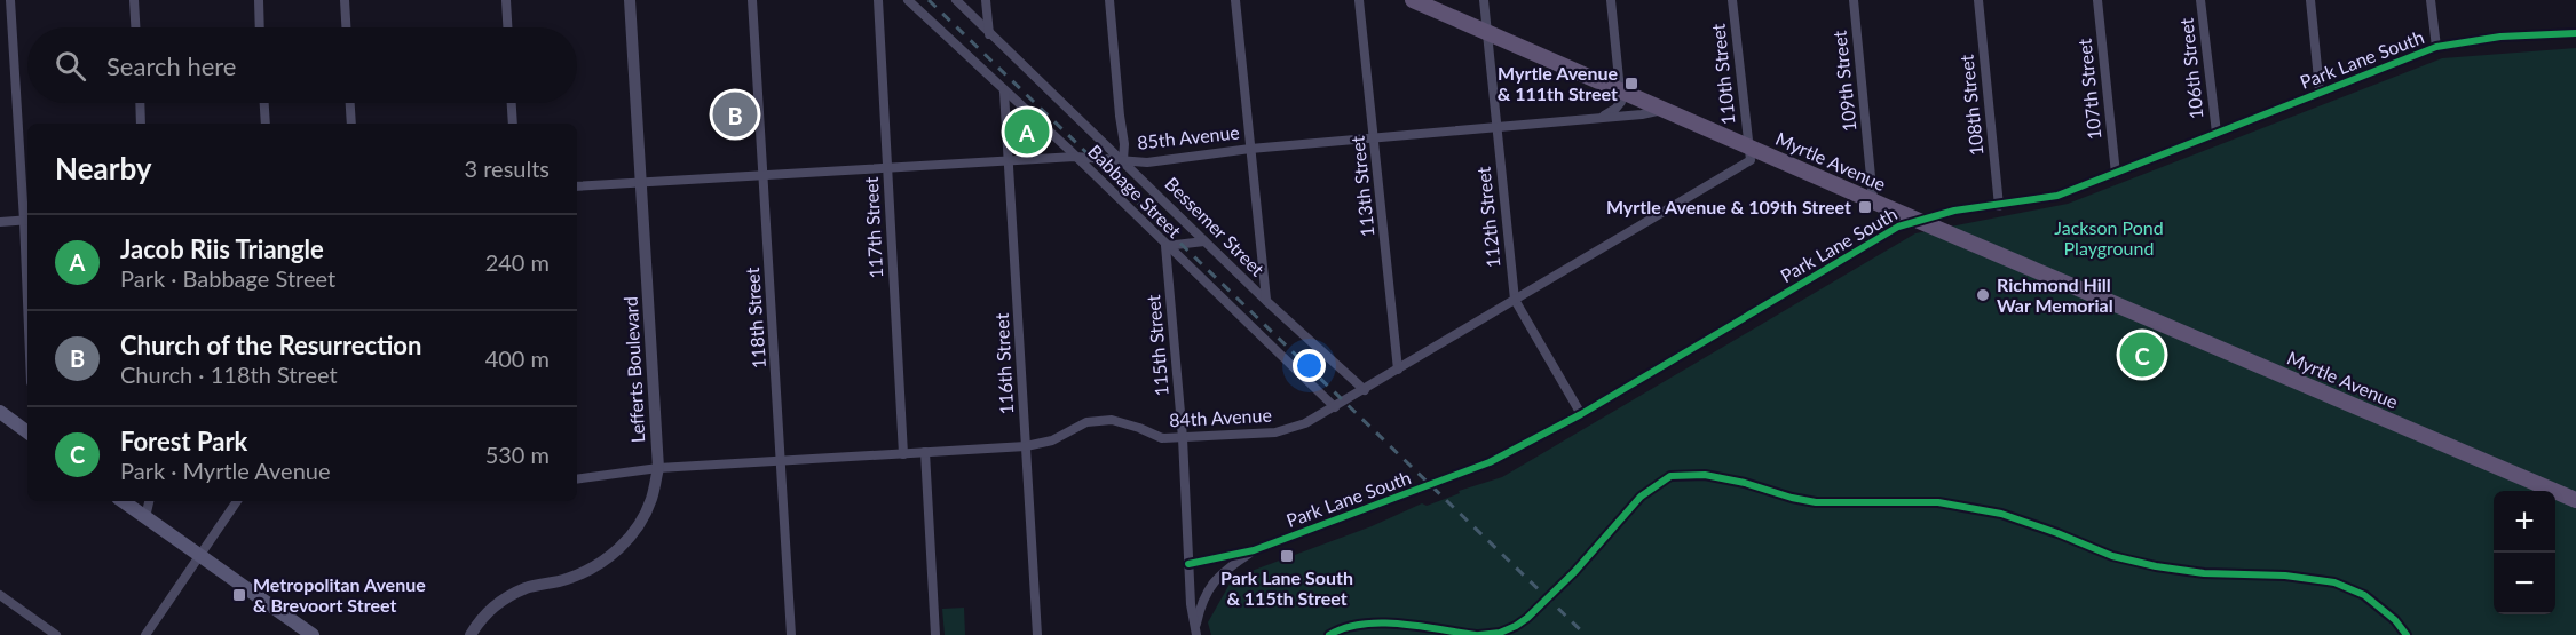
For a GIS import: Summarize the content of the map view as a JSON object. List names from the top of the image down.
{
  "streets": {
    "main road": ["Myrtle Avenue"],
    "street": [
      "Park Lane South",
      "106th Street",
      "110th Street",
      "109th Street",
      "107th Street",
      "108th Street",
      "85th Avenue",
      "113th Street",
      "Babbage Street",
      "112th Street",
      "Bessemer Street",
      "117th Street",
      "118th Street",
      "115th Street",
      "116th Street",
      "Lefferts Boulevard",
      "84th Avenue"
    ]
  },
  "crossings": [
    ["Park Lane South", "106th Street"],
    ["Park Lane South", "107th Street"],
    ["Park Lane South", "108th Street"],
    ["Park Lane South", "Myrtle Avenue"],
    ["Park Lane South", "112th Street"],
    ["Park Lane South", "115th Street"],
    ["110th Street", "Myrtle Avenue"],
    ["110th Street", "84th Avenue"],
    ["109th Street", "Myrtle Avenue"],
    ["85th Avenue", "Myrtle Avenue"],
    ["85th Avenue", "113th Street"],
    ["85th Avenue", "Babbage Street"],
    ["85th Avenue", "112th Street"],
    ["85th Avenue", "Bessemer Street"],
    ["85th Avenue", "117th Street"],
    ["85th Avenue", "118th Street"],
    ["85th Avenue", "116th Street"],
    ["85th Avenue", "Lefferts Boulevard"],
    ["Myrtle Avenue", "112th Street"],
    ["Myrtle Avenue", "84th Avenue"],
    ["113th Street", "84th Avenue"],
    ["Babbage Street", "115th Street"],
    ["Babbage Street", "116th Street"],
    ["Babbage Street", "84th Avenue"],
    ["112th Street", "84th Avenue"],
    ["Bessemer Street", "84th Avenue"],
    ["117th Street", "84th Avenue"],
    ["118th Street", "84th Avenue"],
    ["115th Street", "84th Avenue"],
    ["116th Street", "84th Avenue"],
    ["Lefferts Boulevard", "84th Avenue"]
  ],
  "parks": ["Jackson Pond Playground"],
  "places": {
    "transit": [
      "Myrtle Avenue & 111th Street",
      "Myrtle Avenue & 109th Street",
      "Park Lane South & 115th Street",
      "Metropolitan Avenue & Brevoort Street"
    ],
    "other": ["Richmond Hill War Memorial"]
  },
  "page": {
    "search": "Search here",
    "pins": ["B", "A", "C"],
    "heading": ["Nearby", "3 results"],
    "list": [
      {
        "mark": "A",
        "name": "Jacob Riis Triangle",
        "note": "Park · Babbage Street",
        "value": "240 m"
      },
      {
        "mark": "B",
        "name": "Church of the Resurrection",
        "note": "Church · 118th Street",
        "value": "400 m"
      },
      {
        "mark": "C",
        "name": "Forest Park",
        "note": "Park · Myrtle Avenue",
        "value": "530 m"
      }
    ],
    "map_buttons": ["+", "−"]
  }
}
